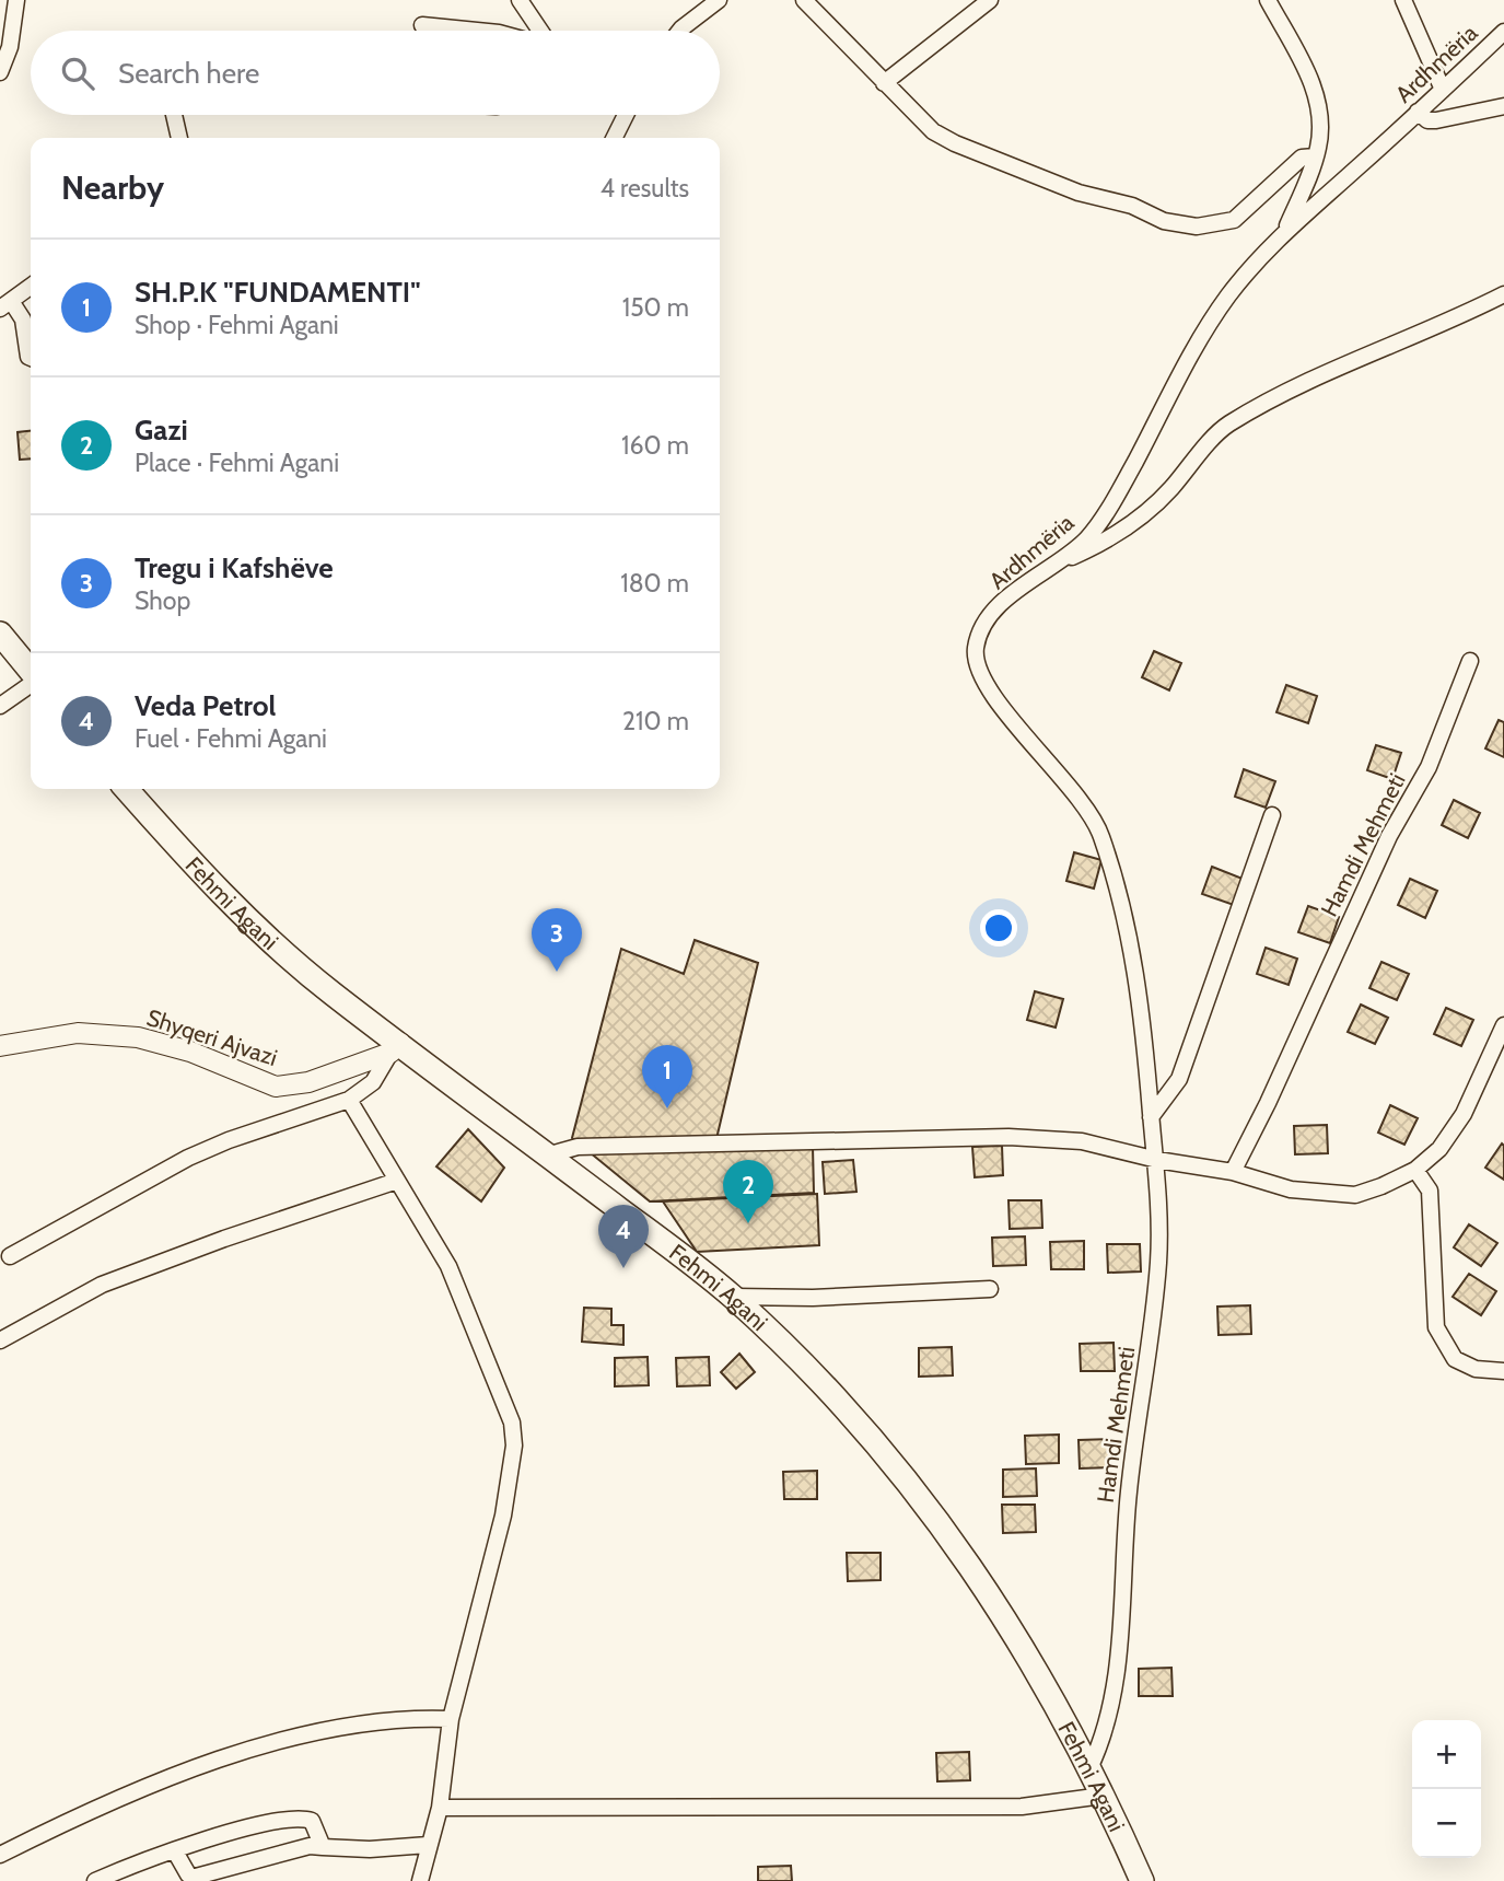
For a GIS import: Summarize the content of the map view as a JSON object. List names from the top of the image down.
{
  "streets": {
    "main road": ["Fehmi Agani"],
    "street": ["Ardhmëria", "Hamdi Mehmeti", "Shyqeri Ajvazi"]
  },
  "crossings": [
    ["Ardhmëria", "Hamdi Mehmeti"],
    ["Hamdi Mehmeti", "Fehmi Agani"],
    ["Fehmi Agani", "Shyqeri Ajvazi"]
  ],
  "page": {
    "search": "Search here",
    "heading": ["Nearby", "4 results"],
    "list": [
      {
        "mark": "1",
        "name": "SH.P.K \"FUNDAMENTI\"",
        "note": "Shop · Fehmi Agani",
        "value": "150 m"
      },
      {
        "mark": "2",
        "name": "Gazi",
        "note": "Place · Fehmi Agani",
        "value": "160 m"
      },
      {
        "mark": "3",
        "name": "Tregu i Kafshëve",
        "note": "Shop",
        "value": "180 m"
      },
      {
        "mark": "4",
        "name": "Veda Petrol",
        "note": "Fuel · Fehmi Agani",
        "value": "210 m"
      }
    ],
    "pins": [
      "3",
      "1",
      "2",
      "4"
    ],
    "map_buttons": ["+", "−"]
  }
}
